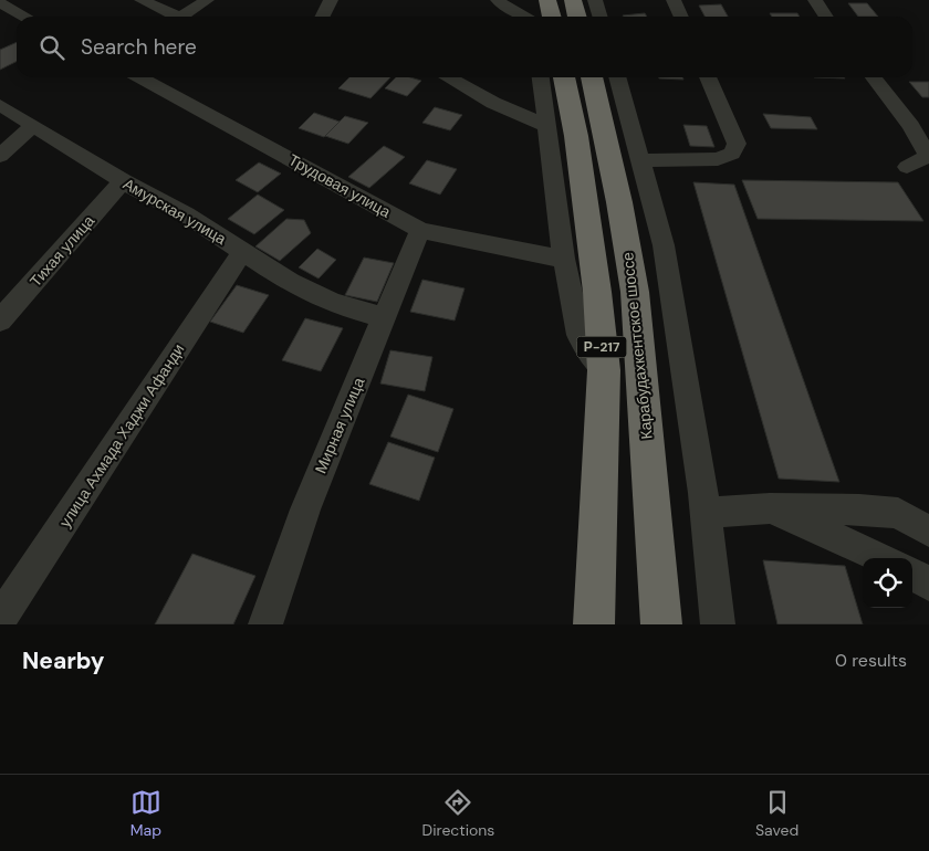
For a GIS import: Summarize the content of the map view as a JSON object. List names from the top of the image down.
{
  "streets": {
    "highway": ["Карабудахкентское шоссе", "Р-217"],
    "street": [
      "Трудовая улица",
      "Амурская улица",
      "Тихая улица",
      "Мирная улица",
      "улица Ахмада Хаджи Афанди"
    ]
  },
  "crossings": [
    ["Трудовая улица", "Мирная улица"],
    ["Амурская улица", "Тихая улица"],
    ["Амурская улица", "Мирная улица"],
    ["Амурская улица", "улица Ахмада Хаджи Афанди"]
  ],
  "page": {
    "search": "Search here",
    "heading": ["Nearby", "0 results"],
    "nav": ["Map", "Directions", "Saved"]
  }
}
